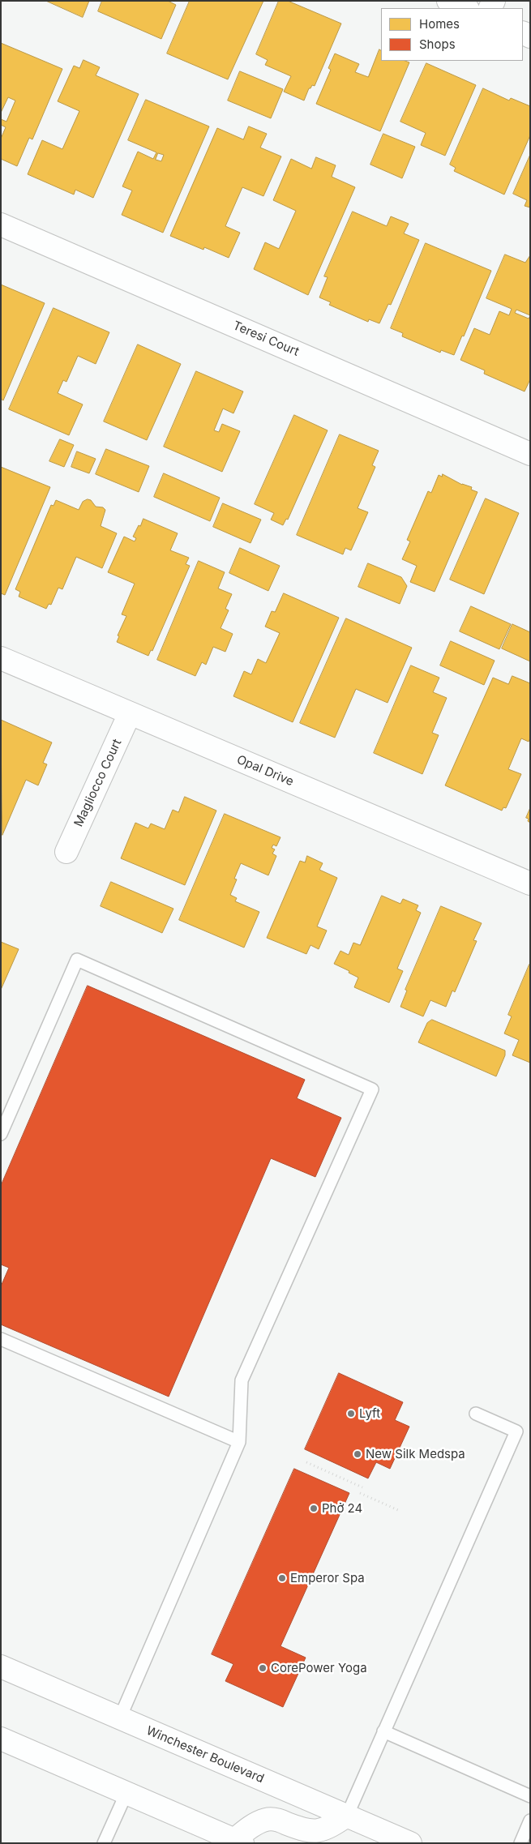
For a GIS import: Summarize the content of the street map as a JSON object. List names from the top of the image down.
{
  "streets": {
    "street": [
      "Teresi Court",
      "Opal Drive",
      "Magliocco Court",
      "Winchester Boulevard"
    ]
  },
  "crossings": [
    ["Opal Drive", "Magliocco Court"]
  ],
  "places": [
    "Lyft",
    "New Silk Medspa",
    "Phở 24",
    "Emperor Spa",
    "CorePower Yoga"
  ],
  "legend": ["Homes", "Shops"]
}
